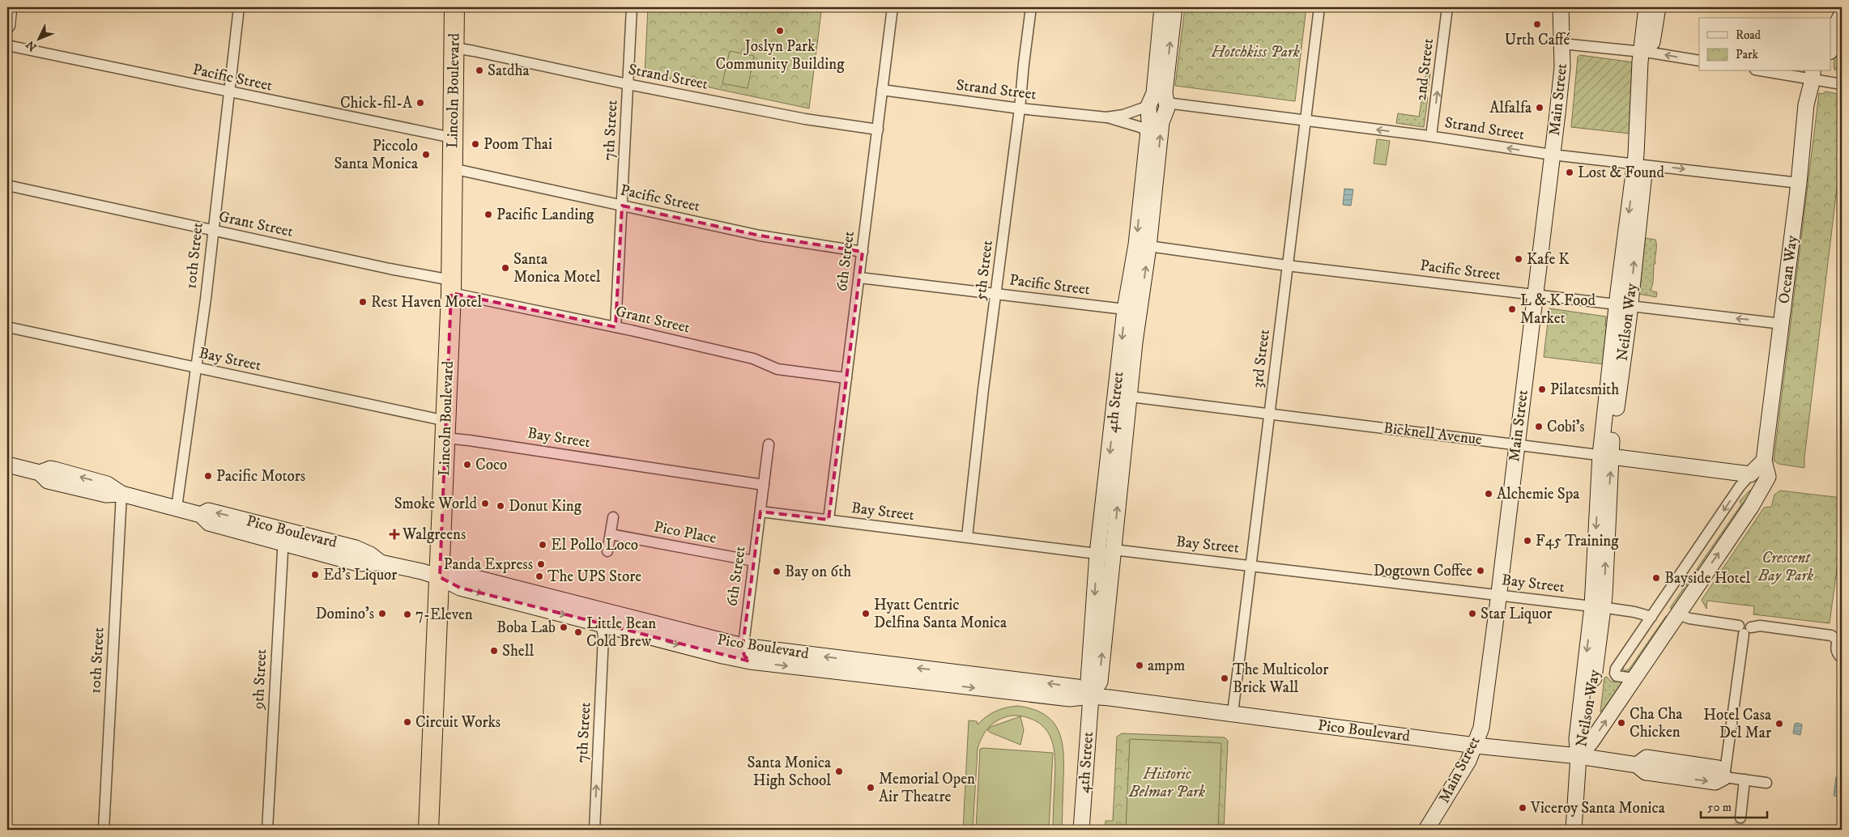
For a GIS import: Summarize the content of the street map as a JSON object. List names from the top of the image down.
{
  "streets": {
    "highway": ["Lincoln Boulevard"],
    "main road": [
      "Main Street",
      "Ocean Way",
      "Neilson Way",
      "4th Street",
      "Bicknell Avenue",
      "Pico Boulevard"
    ],
    "street": [
      "2nd Street",
      "Strand Street",
      "Pacific Street",
      "7th Street",
      "Grant Street",
      "10th Street",
      "6th Street",
      "5th Street",
      "3rd Street",
      "Bay Street",
      "Pico Place",
      "9th Street"
    ]
  },
  "crossings": [
    ["2nd Street", "Strand Street"],
    ["Strand Street", "Lincoln Boulevard"],
    ["Strand Street", "Main Street"],
    ["Strand Street", "7th Street"],
    ["Strand Street", "6th Street"],
    ["Strand Street", "Ocean Way"],
    ["Strand Street", "5th Street"],
    ["Strand Street", "Neilson Way"],
    ["Strand Street", "3rd Street"],
    ["Strand Street", "4th Street"],
    ["Pacific Street", "Lincoln Boulevard"],
    ["Pacific Street", "Main Street"],
    ["Pacific Street", "7th Street"],
    ["Pacific Street", "10th Street"],
    ["Pacific Street", "6th Street"],
    ["Pacific Street", "Ocean Way"],
    ["Pacific Street", "5th Street"],
    ["Pacific Street", "Neilson Way"],
    ["Pacific Street", "3rd Street"],
    ["Pacific Street", "4th Street"],
    ["Lincoln Boulevard", "Grant Street"],
    ["Lincoln Boulevard", "Bay Street"],
    ["Lincoln Boulevard", "Pico Boulevard"],
    ["Main Street", "Bay Street"],
    ["Main Street", "Bicknell Avenue"],
    ["Main Street", "Pico Boulevard"],
    ["7th Street", "Grant Street"],
    ["7th Street", "Pico Boulevard"],
    ["Grant Street", "10th Street"],
    ["Grant Street", "6th Street"],
    ["10th Street", "Bay Street"],
    ["10th Street", "Pico Boulevard"],
    ["6th Street", "Bay Street"],
    ["6th Street", "Pico Boulevard"],
    ["6th Street", "Pico Place"],
    ["5th Street", "Bay Street"],
    ["Neilson Way", "Bay Street"],
    ["Neilson Way", "Bicknell Avenue"],
    ["Neilson Way", "Pico Boulevard"],
    ["3rd Street", "Bay Street"],
    ["3rd Street", "Bicknell Avenue"],
    ["3rd Street", "Pico Boulevard"],
    ["Bay Street", "4th Street"],
    ["4th Street", "Bicknell Avenue"],
    ["4th Street", "Pico Boulevard"],
    ["Pico Boulevard", "9th Street"]
  ],
  "one_way": ["2nd Street", "7th Street"],
  "parks": ["Hotchkiss Park", "Crescent Bay Park", "Historic Belmar Park"],
  "places": {
    "other": [
      "Urth Caffé",
      "Joslyn Park Community Building",
      "Satdha",
      "Chick-fil-A",
      "Alfalfa",
      "Poom Thai",
      "Piccolo Santa Monica",
      "Lost & Found",
      "Pacific Landing",
      "Kafe K",
      "Santa Monica Motel",
      "Rest Haven Motel",
      "L & K Food Market",
      "Pilatesmith",
      "Cobi's",
      "Coco",
      "Pacific Motors",
      "Alchemie Spa",
      "Smoke World",
      "Donut King",
      "F45 Training",
      "El Pollo Loco",
      "Panda Express",
      "Dogtown Coffee",
      "Bay on 6th",
      "Ed's Liquor",
      "The UPS Store",
      "Bayside Hotel",
      "Domino's",
      "Hyatt Centric Delfina Santa Monica",
      "Star Liquor",
      "7-Eleven",
      "Boba Lab",
      "Little Bean Cold Brew",
      "Shell",
      "ampm",
      "The Multicolor Brick Wall",
      "Circuit Works",
      "Cha Cha Chicken",
      "Hotel Casa Del Mar",
      "Santa Monica High School",
      "Memorial Open Air Theatre",
      "Viceroy Santa Monica"
    ],
    "health": ["Walgreens"]
  },
  "legend": ["Road", "Park"],
  "scale_bar": "50 m",
  "north": "bottom left"
}
